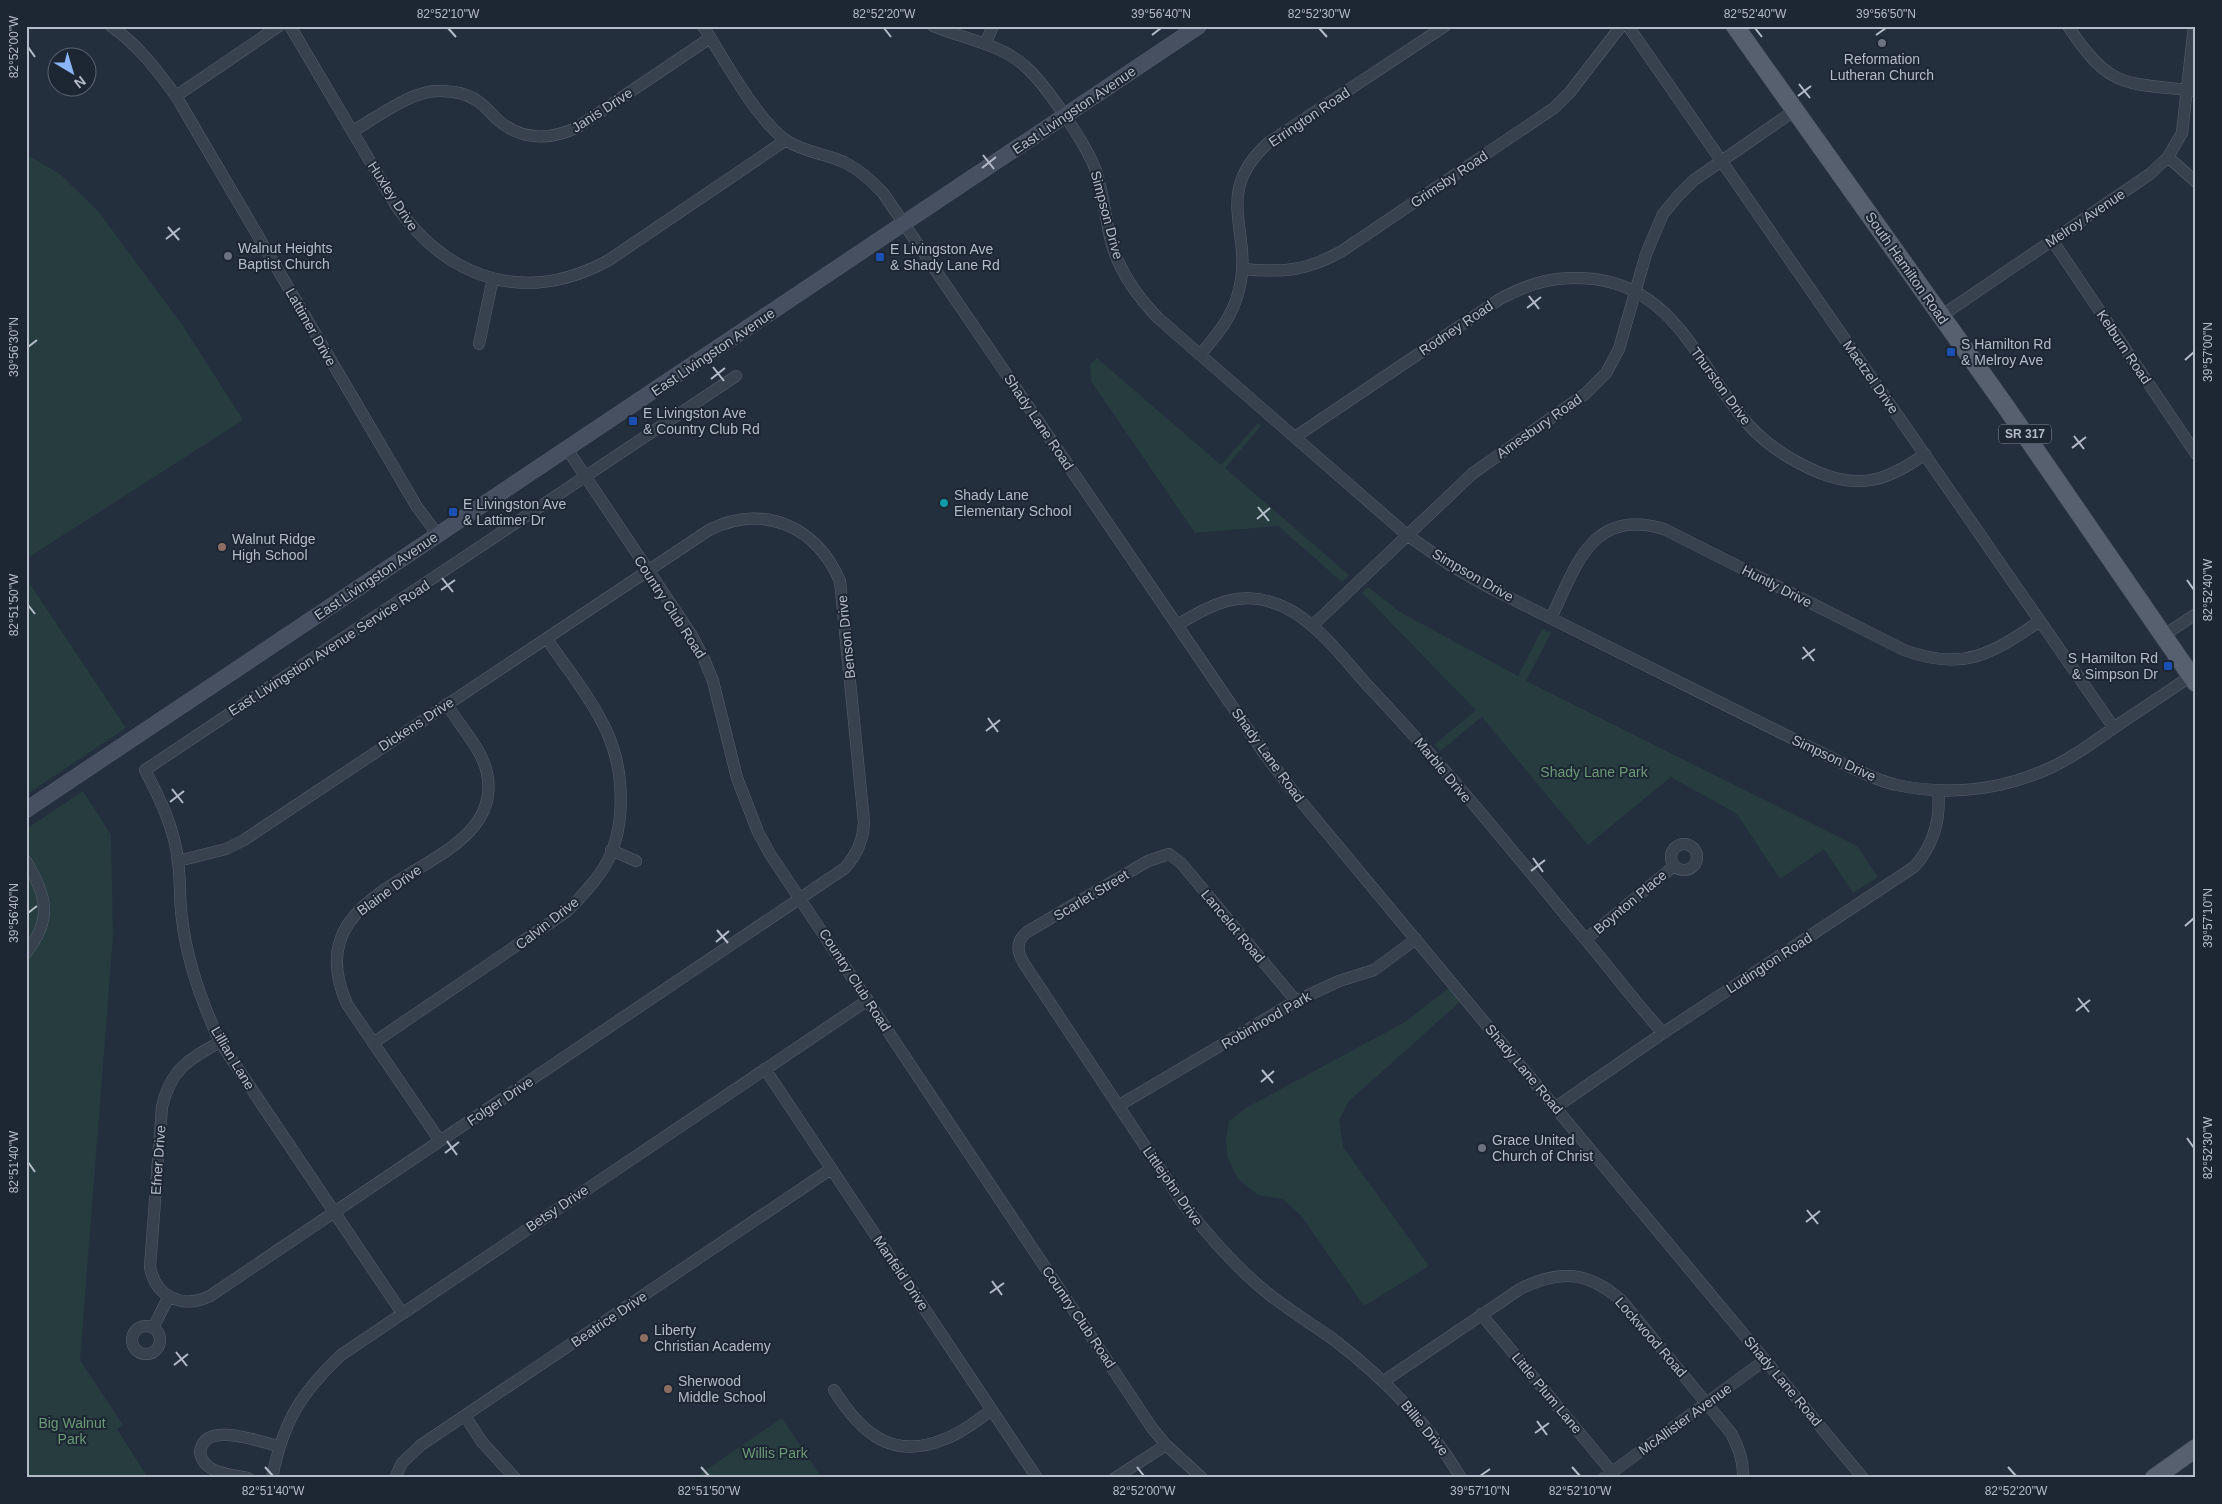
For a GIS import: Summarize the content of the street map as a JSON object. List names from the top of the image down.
{
  "streets": {
    "main road": ["East Livingston Avenue", "South Hamilton Road", "SR 317"],
    "street": [
      "Janis Drive",
      "Errington Road",
      "Grimsby Road",
      "Huxley Drive",
      "Simpson Drive",
      "Melroy Avenue",
      "Lattimer Drive",
      "Rodney Road",
      "Kelburn Road",
      "Maetzel Drive",
      "Thurston Drive",
      "Shady Lane Road",
      "Amesbury Road",
      "Huntly Drive",
      "Country Club Road",
      "Benson Drive",
      "East Livingstion Avenue Service Road",
      "Dickens Drive",
      "Marble Drive",
      "Blaine Drive",
      "Scarlet Street",
      "Boynton Place",
      "Calvin Drive",
      "Lancelot Road",
      "Ludington Road",
      "Robinhood Park",
      "Lillian Lane",
      "Folger Drive",
      "Efner Drive",
      "Littlejohn Drive",
      "Betsy Drive",
      "Manfeld Drive",
      "Beatrice Drive",
      "Lockwood Road",
      "Little Plum Lane",
      "McAllister Avenue",
      "Billie Drive"
    ]
  },
  "crossings": [
    ["Janis Drive", "Huxley Drive"],
    ["Janis Drive", "Shady Lane Road"],
    ["East Livingston Avenue", "Simpson Drive"],
    ["East Livingston Avenue", "Lattimer Drive"],
    ["East Livingston Avenue", "Shady Lane Road"],
    ["East Livingston Avenue", "Country Club Road"],
    ["Errington Road", "Grimsby Road"],
    ["Errington Road", "Simpson Drive"],
    ["Huxley Drive", "Shady Lane Road"],
    ["Simpson Drive", "South Hamilton Road"],
    ["Simpson Drive", "Rodney Road"],
    ["Simpson Drive", "Maetzel Drive"],
    ["Simpson Drive", "Amesbury Road"],
    ["Simpson Drive", "Huntly Drive"],
    ["Simpson Drive", "Ludington Road"],
    ["Melroy Avenue", "South Hamilton Road"],
    ["Melroy Avenue", "Kelburn Road"],
    ["South Hamilton Road", "Amesbury Road"],
    ["Rodney Road", "Thurston Drive"],
    ["Rodney Road", "Amesbury Road"],
    ["Maetzel Drive", "Thurston Drive"],
    ["Maetzel Drive", "Amesbury Road"],
    ["Maetzel Drive", "Huntly Drive"],
    ["Thurston Drive", "Amesbury Road"],
    ["Shady Lane Road", "Marble Drive"],
    ["Shady Lane Road", "Ludington Road"],
    ["Shady Lane Road", "Robinhood Park"],
    ["Shady Lane Road", "McAllister Avenue"],
    ["Amesbury Road", "Marble Drive"],
    ["Country Club Road", "Benson Drive"],
    ["Country Club Road", "East Livingstion Avenue Service Road"],
    ["Country Club Road", "Dickens Drive"],
    ["Country Club Road", "Folger Drive"],
    ["Country Club Road", "Betsy Drive"],
    ["Benson Drive", "Dickens Drive"],
    ["Benson Drive", "Folger Drive"],
    ["East Livingstion Avenue Service Road", "Lillian Lane"],
    ["Dickens Drive", "Blaine Drive"],
    ["Dickens Drive", "Calvin Drive"],
    ["Dickens Drive", "Lillian Lane"],
    ["Marble Drive", "Boynton Place"],
    ["Marble Drive", "Ludington Road"],
    ["Blaine Drive", "Calvin Drive"],
    ["Blaine Drive", "Folger Drive"],
    ["Scarlet Street", "Lancelot Road"],
    ["Scarlet Street", "Littlejohn Drive"],
    ["Lancelot Road", "Robinhood Park"],
    ["Robinhood Park", "Littlejohn Drive"],
    ["Lillian Lane", "Folger Drive"],
    ["Lillian Lane", "Efner Drive"],
    ["Lillian Lane", "Betsy Drive"],
    ["Folger Drive", "Efner Drive"],
    ["Littlejohn Drive", "Lockwood Road"],
    ["Littlejohn Drive", "Billie Drive"],
    ["Betsy Drive", "Manfeld Drive"],
    ["Manfeld Drive", "Beatrice Drive"],
    ["Lockwood Road", "Little Plum Lane"],
    ["Lockwood Road", "McAllister Avenue"],
    ["Lockwood Road", "Billie Drive"],
    ["Little Plum Lane", "McAllister Avenue"]
  ],
  "parks": ["Shady Lane Park", "Big Walnut Park", "Willis Park"],
  "places": {
    "other": [
      "Reformation Lutheran Church",
      "Walnut Heights Baptist Church",
      "Shady Lane Elementary School",
      "Walnut Ridge High School",
      "Grace United Church of Christ",
      "Liberty Christian Academy",
      "Sherwood Middle School"
    ],
    "transit": [
      "E Livingston Ave & Shady Lane Rd",
      "S Hamilton Rd & Melroy Ave",
      "E Livingston Ave & Country Club Rd",
      "E Livingston Ave & Lattimer Dr",
      "S Hamilton Rd & Simpson Dr"
    ]
  },
  "north": "bottom right",
  "coordinates": [
    "82°52'10\"W",
    "82°52'20\"W",
    "39°56'40\"N",
    "82°52'30\"W",
    "82°52'40\"W",
    "39°56'50\"N",
    "82°52'00\"W",
    "39°56'30\"N",
    "39°57'00\"N",
    "82°51'50\"W",
    "39°57'10\"N",
    "82°51'40\"W"
  ]
}
